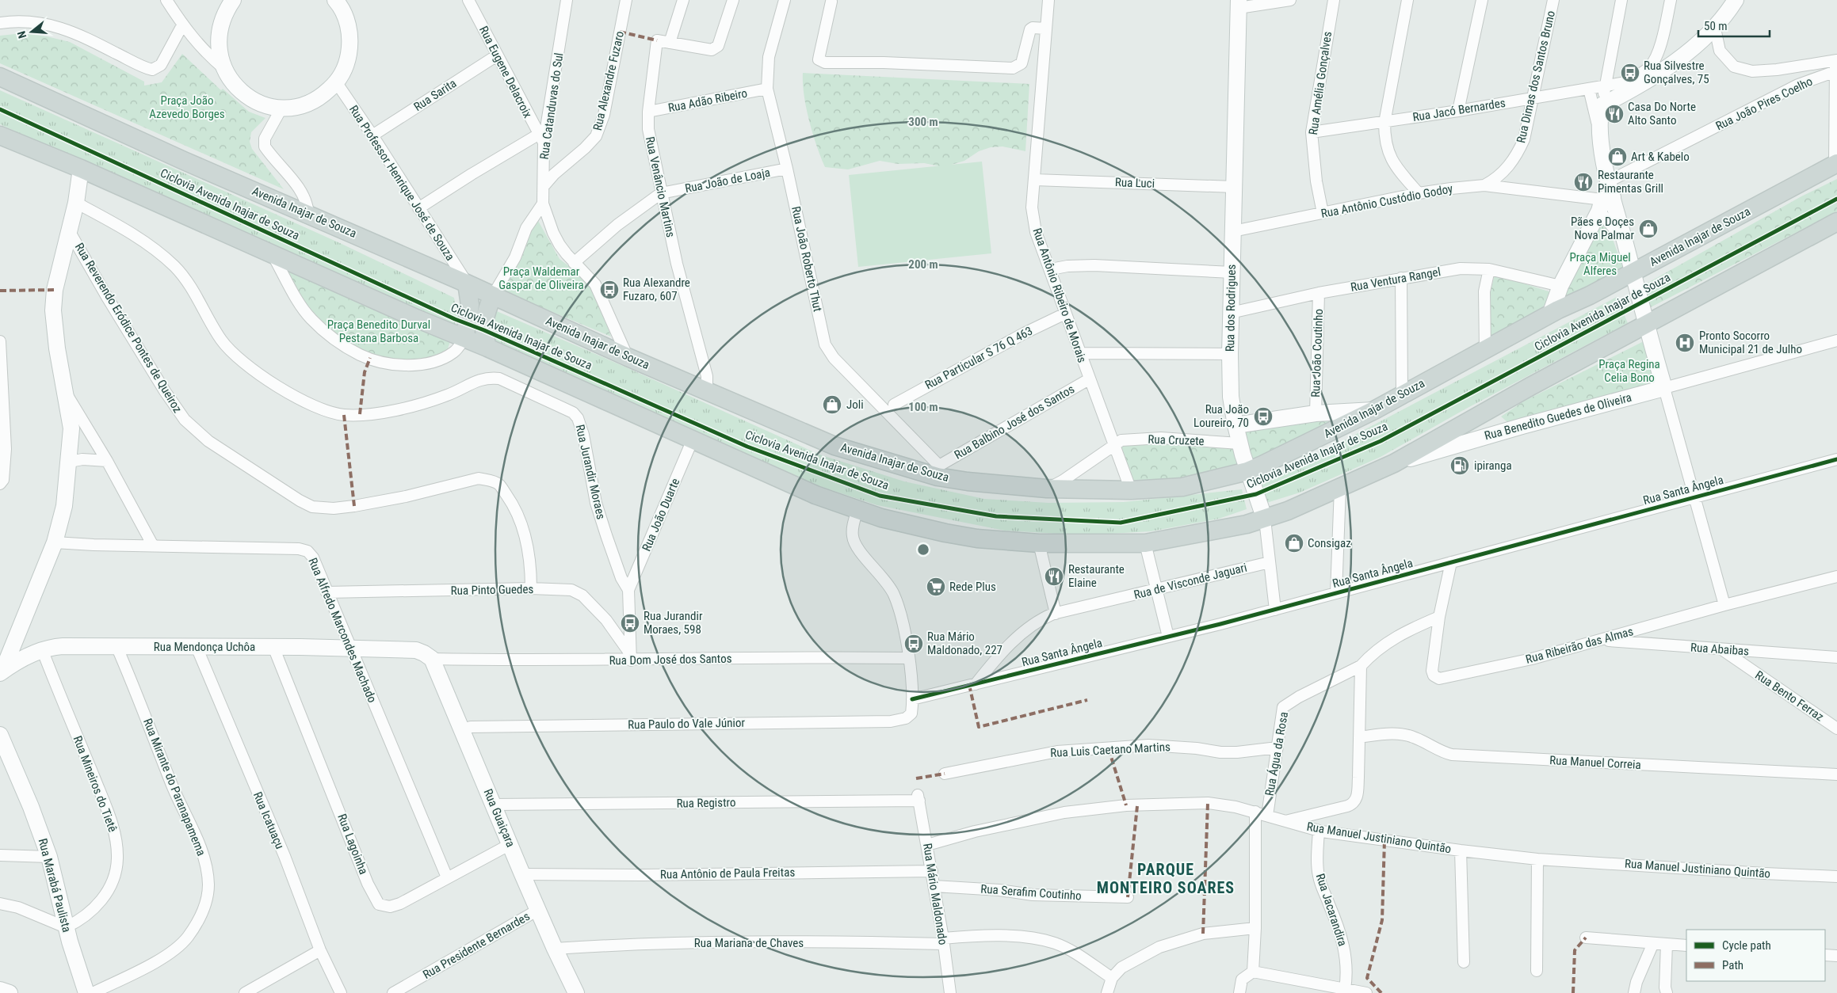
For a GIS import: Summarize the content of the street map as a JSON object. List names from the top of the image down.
{
  "streets": {
    "main road": ["Avenida Inajar de Souza"],
    "street": [
      "Rua Eugene Delacroix",
      "Rua Dimas dos Santos Bruno",
      "Rua Alexandre Fuzaro",
      "Rua Amélia Gonçalves",
      "Rua Sarita",
      "Rua Adão Ribeiro",
      "Rua João Pires Coelho",
      "Rua Catanduvas do Sul",
      "Rua Jacó Bernardes",
      "Rua João de Loaja",
      "Rua Professor Henrique José de Souza",
      "Rua Luci",
      "Rua Venâncio Martins",
      "Rua Antônio Custódio Godoy",
      "Rua João Roberto Thut",
      "Rua Ventura Rangel",
      "Rua Antônio Ribeiro de Morais",
      "Rua dos Rodrigues",
      "Rua Reverendo Eródice Pontes de Queiroz",
      "Rua João Coutinho",
      "Rua Particular S 76 Q 463",
      "Rua Benedito Guedes de Oliveira",
      "Rua Balbino José dos Santos",
      "Rua Cruzete",
      "Rua Jurandir Moraes",
      "Rua Santa Ângela",
      "Rua João Duarte",
      "Rua de Visconde Jaguari",
      "Rua Pinto Guedes",
      "Rua Alfredo Marcondes Machado",
      "Rua Ribeirão das Almas",
      "Rua Mendonça Uchôa",
      "Rua Abaibas",
      "Rua Dom José dos Santos",
      "Rua Bento Ferraz",
      "Rua Paulo do Vale Júnior",
      "Rua Luis Caetano Martins",
      "Rua Água da Rosa",
      "Rua Manuel Correia",
      "Rua Mineiros do Tietê",
      "Rua Mirante do Paranapamema",
      "Rua Registro",
      "Rua Guaiçara",
      "Rua Icatuaçu",
      "Rua Manuel Justiniano Quintão",
      "Rua Lagoinha",
      "Rua Antônio de Paula Freitas",
      "Rua Marabá Paulista",
      "Rua Serafim Coutinho",
      "Rua Mário Maldonado",
      "Rua Jacarandira",
      "Rua Mariana de Chaves",
      "Rua Presidente Bernardes"
    ],
    "cycle path": ["Ciclovia Avenida Inajar de Souza"]
  },
  "crossings": [
    ["Rua Eugene Delacroix", "Rua Sarita"],
    ["Rua Eugene Delacroix", "Rua Catanduvas do Sul"],
    ["Rua Dimas dos Santos Bruno", "Rua Jacó Bernardes"],
    ["Rua Dimas dos Santos Bruno", "Rua Antônio Custódio Godoy"],
    ["Rua Alexandre Fuzaro", "Rua Catanduvas do Sul"],
    ["Rua Amélia Gonçalves", "Rua Jacó Bernardes"],
    ["Rua Amélia Gonçalves", "Rua Antônio Custódio Godoy"],
    ["Rua Sarita", "Rua Professor Henrique José de Souza"],
    ["Rua Adão Ribeiro", "Rua Venâncio Martins"],
    ["Rua Adão Ribeiro", "Rua João Roberto Thut"],
    ["Rua João de Loaja", "Rua Venâncio Martins"],
    ["Rua João de Loaja", "Rua João Roberto Thut"],
    ["Rua Professor Henrique José de Souza", "Avenida Inajar de Souza"],
    ["Rua Luci", "Rua Antônio Ribeiro de Morais"],
    ["Rua Luci", "Rua dos Rodrigues"],
    ["Rua Venâncio Martins", "Avenida Inajar de Souza"],
    ["Rua Antônio Custódio Godoy", "Rua dos Rodrigues"],
    ["Avenida Inajar de Souza", "Rua João Roberto Thut"],
    ["Avenida Inajar de Souza", "Rua Antônio Ribeiro de Morais"],
    ["Avenida Inajar de Souza", "Rua dos Rodrigues"],
    ["Avenida Inajar de Souza", "Rua Balbino José dos Santos"],
    ["Rua João Roberto Thut", "Rua Balbino José dos Santos"],
    ["Rua Ventura Rangel", "Rua dos Rodrigues"],
    ["Rua Ventura Rangel", "Rua João Coutinho"],
    ["Rua Antônio Ribeiro de Morais", "Rua Particular S 76 Q 463"],
    ["Rua Antônio Ribeiro de Morais", "Rua Balbino José dos Santos"],
    ["Rua Antônio Ribeiro de Morais", "Rua Cruzete"],
    ["Rua dos Rodrigues", "Rua Cruzete"],
    ["Rua dos Rodrigues", "Rua Santa Ângela"],
    ["Rua dos Rodrigues", "Rua de Visconde Jaguari"],
    ["Rua Reverendo Eródice Pontes de Queiroz", "Rua Pinto Guedes"],
    ["Rua Jurandir Moraes", "Rua João Duarte"],
    ["Rua Jurandir Moraes", "Rua Pinto Guedes"],
    ["Rua Jurandir Moraes", "Rua Dom José dos Santos"],
    ["Rua Santa Ângela", "Rua de Visconde Jaguari"],
    ["Rua Santa Ângela", "Rua Ribeirão das Almas"],
    ["Rua Santa Ângela", "Rua Paulo do Vale Júnior"],
    ["Rua Pinto Guedes", "Rua Alfredo Marcondes Machado"],
    ["Rua Pinto Guedes", "Rua Dom José dos Santos"],
    ["Rua Alfredo Marcondes Machado", "Rua Mendonça Uchôa"],
    ["Rua Alfredo Marcondes Machado", "Rua Lagoinha"],
    ["Rua Ribeirão das Almas", "Rua Abaibas"],
    ["Rua Mendonça Uchôa", "Rua Dom José dos Santos"],
    ["Rua Mendonça Uchôa", "Rua Mineiros do Tietê"],
    ["Rua Mendonça Uchôa", "Rua Mirante do Paranapamema"],
    ["Rua Mendonça Uchôa", "Rua Guaiçara"],
    ["Rua Mendonça Uchôa", "Rua Icatuaçu"],
    ["Rua Mendonça Uchôa", "Rua Lagoinha"],
    ["Rua Abaibas", "Rua Bento Ferraz"],
    ["Rua Dom José dos Santos", "Rua Guaiçara"],
    ["Rua Paulo do Vale Júnior", "Rua Guaiçara"],
    ["Rua Luis Caetano Martins", "Rua Água da Rosa"],
    ["Rua Água da Rosa", "Rua Manuel Justiniano Quintão"],
    ["Rua Mineiros do Tietê", "Rua Marabá Paulista"],
    ["Rua Registro", "Rua Guaiçara"],
    ["Rua Registro", "Rua Mário Maldonado"],
    ["Rua Guaiçara", "Rua Lagoinha"],
    ["Rua Guaiçara", "Rua Antônio de Paula Freitas"],
    ["Rua Guaiçara", "Rua Mariana de Chaves"],
    ["Rua Guaiçara", "Rua Presidente Bernardes"],
    ["Rua Manuel Justiniano Quintão", "Rua Mário Maldonado"],
    ["Rua Manuel Justiniano Quintão", "Rua Jacarandira"],
    ["Rua Antônio de Paula Freitas", "Rua Mário Maldonado"],
    ["Rua Serafim Coutinho", "Rua Mário Maldonado"],
    ["Rua Mário Maldonado", "Rua Mariana de Chaves"]
  ],
  "districts": ["PARQUE MONTEIRO SOARES"],
  "parks": [
    "Praça João Azevedo Borges",
    "Praça Miguel Alferes",
    "Praça Waldemar Gaspar de Oliveira",
    "Praça Benedito Durval Pestana Barbosa",
    "Praça Regina Celia Bono"
  ],
  "places": {
    "bus stop": [
      "Rua Silvestre Gonçalves, 75",
      "Rua Alexandre Fuzaro, 607",
      "Rua João Loureiro, 70",
      "Rua Jurandir Moraes, 598",
      "Rua Mário Maldonado, 227"
    ],
    "restaurant": ["Casa Do Norte Alto Santo", "Restaurante Pimentas Grill", "Restaurante Elaine"],
    "shop": [
      "Art & Kabelo",
      "Pães e Doçes Nova Palmar",
      "Joli",
      "Consigaz"
    ],
    "hospital": ["Pronto Socorro Municipal 21 de Julho"],
    "fuel station": ["ipiranga"],
    "supermarket": ["Rede Plus"]
  },
  "legend": ["Cycle path", "Path"],
  "scale_bar": "50 m",
  "north": "left",
  "rings": ["300 m", "200 m", "100 m"]
}
